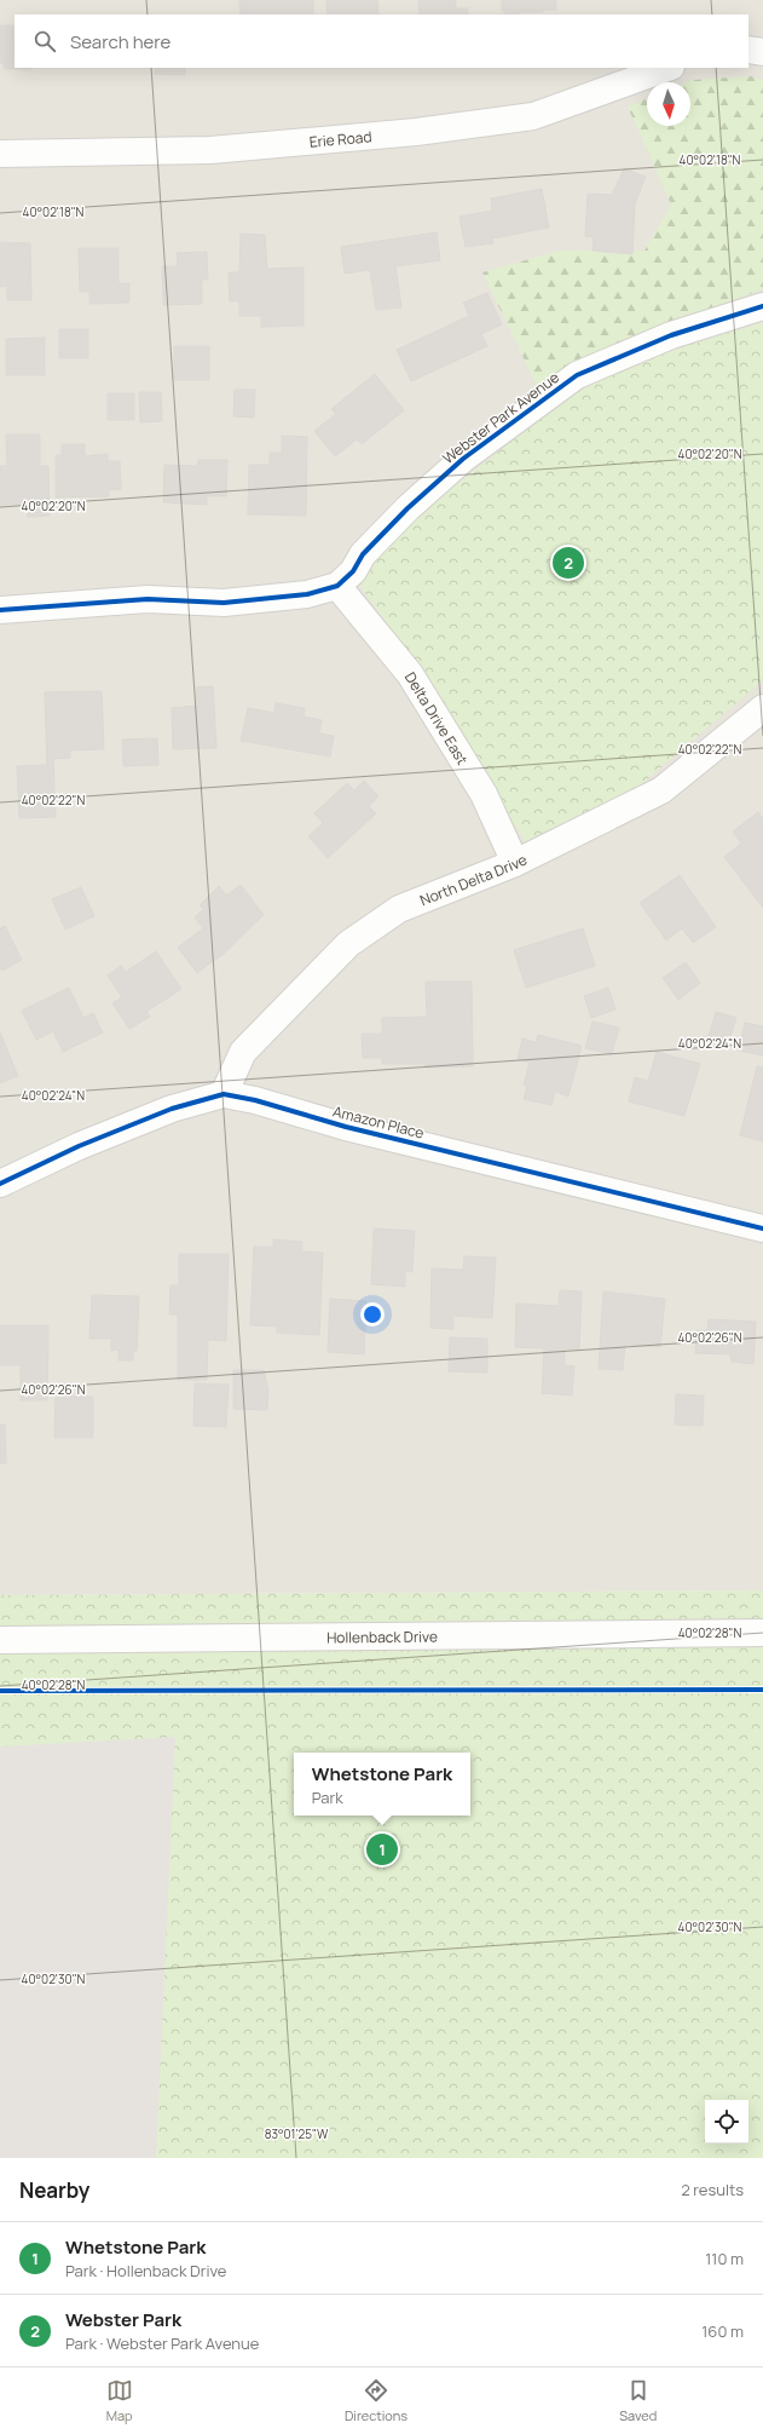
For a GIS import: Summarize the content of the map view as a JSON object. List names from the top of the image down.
{
  "streets": {
    "street": [
      "Erie Road",
      "Webster Park Avenue",
      "Delta Drive East",
      "North Delta Drive",
      "Amazon Place",
      "Hollenback Drive"
    ]
  },
  "crossings": [
    ["Webster Park Avenue", "Delta Drive East"],
    ["Delta Drive East", "North Delta Drive"],
    ["North Delta Drive", "Amazon Place"]
  ],
  "north": "bottom",
  "page": {
    "search": "Search here",
    "pins": ["2", "1"],
    "popup": ["Whetstone Park", "Park"],
    "heading": ["Nearby", "2 results"],
    "list": [
      {
        "mark": "1",
        "name": "Whetstone Park",
        "note": "Park · Hollenback Drive",
        "value": "110 m"
      },
      {
        "mark": "2",
        "name": "Webster Park",
        "note": "Park · Webster Park Avenue",
        "value": "160 m"
      }
    ],
    "nav": ["Map", "Directions", "Saved"]
  },
  "coordinates": [
    "40°02'18\"N",
    "40°02'20\"N",
    "40°02'22\"N",
    "40°02'24\"N",
    "40°02'26\"N",
    "40°02'28\"N",
    "40°02'30\"N",
    "83°01'25\"W"
  ]
}
